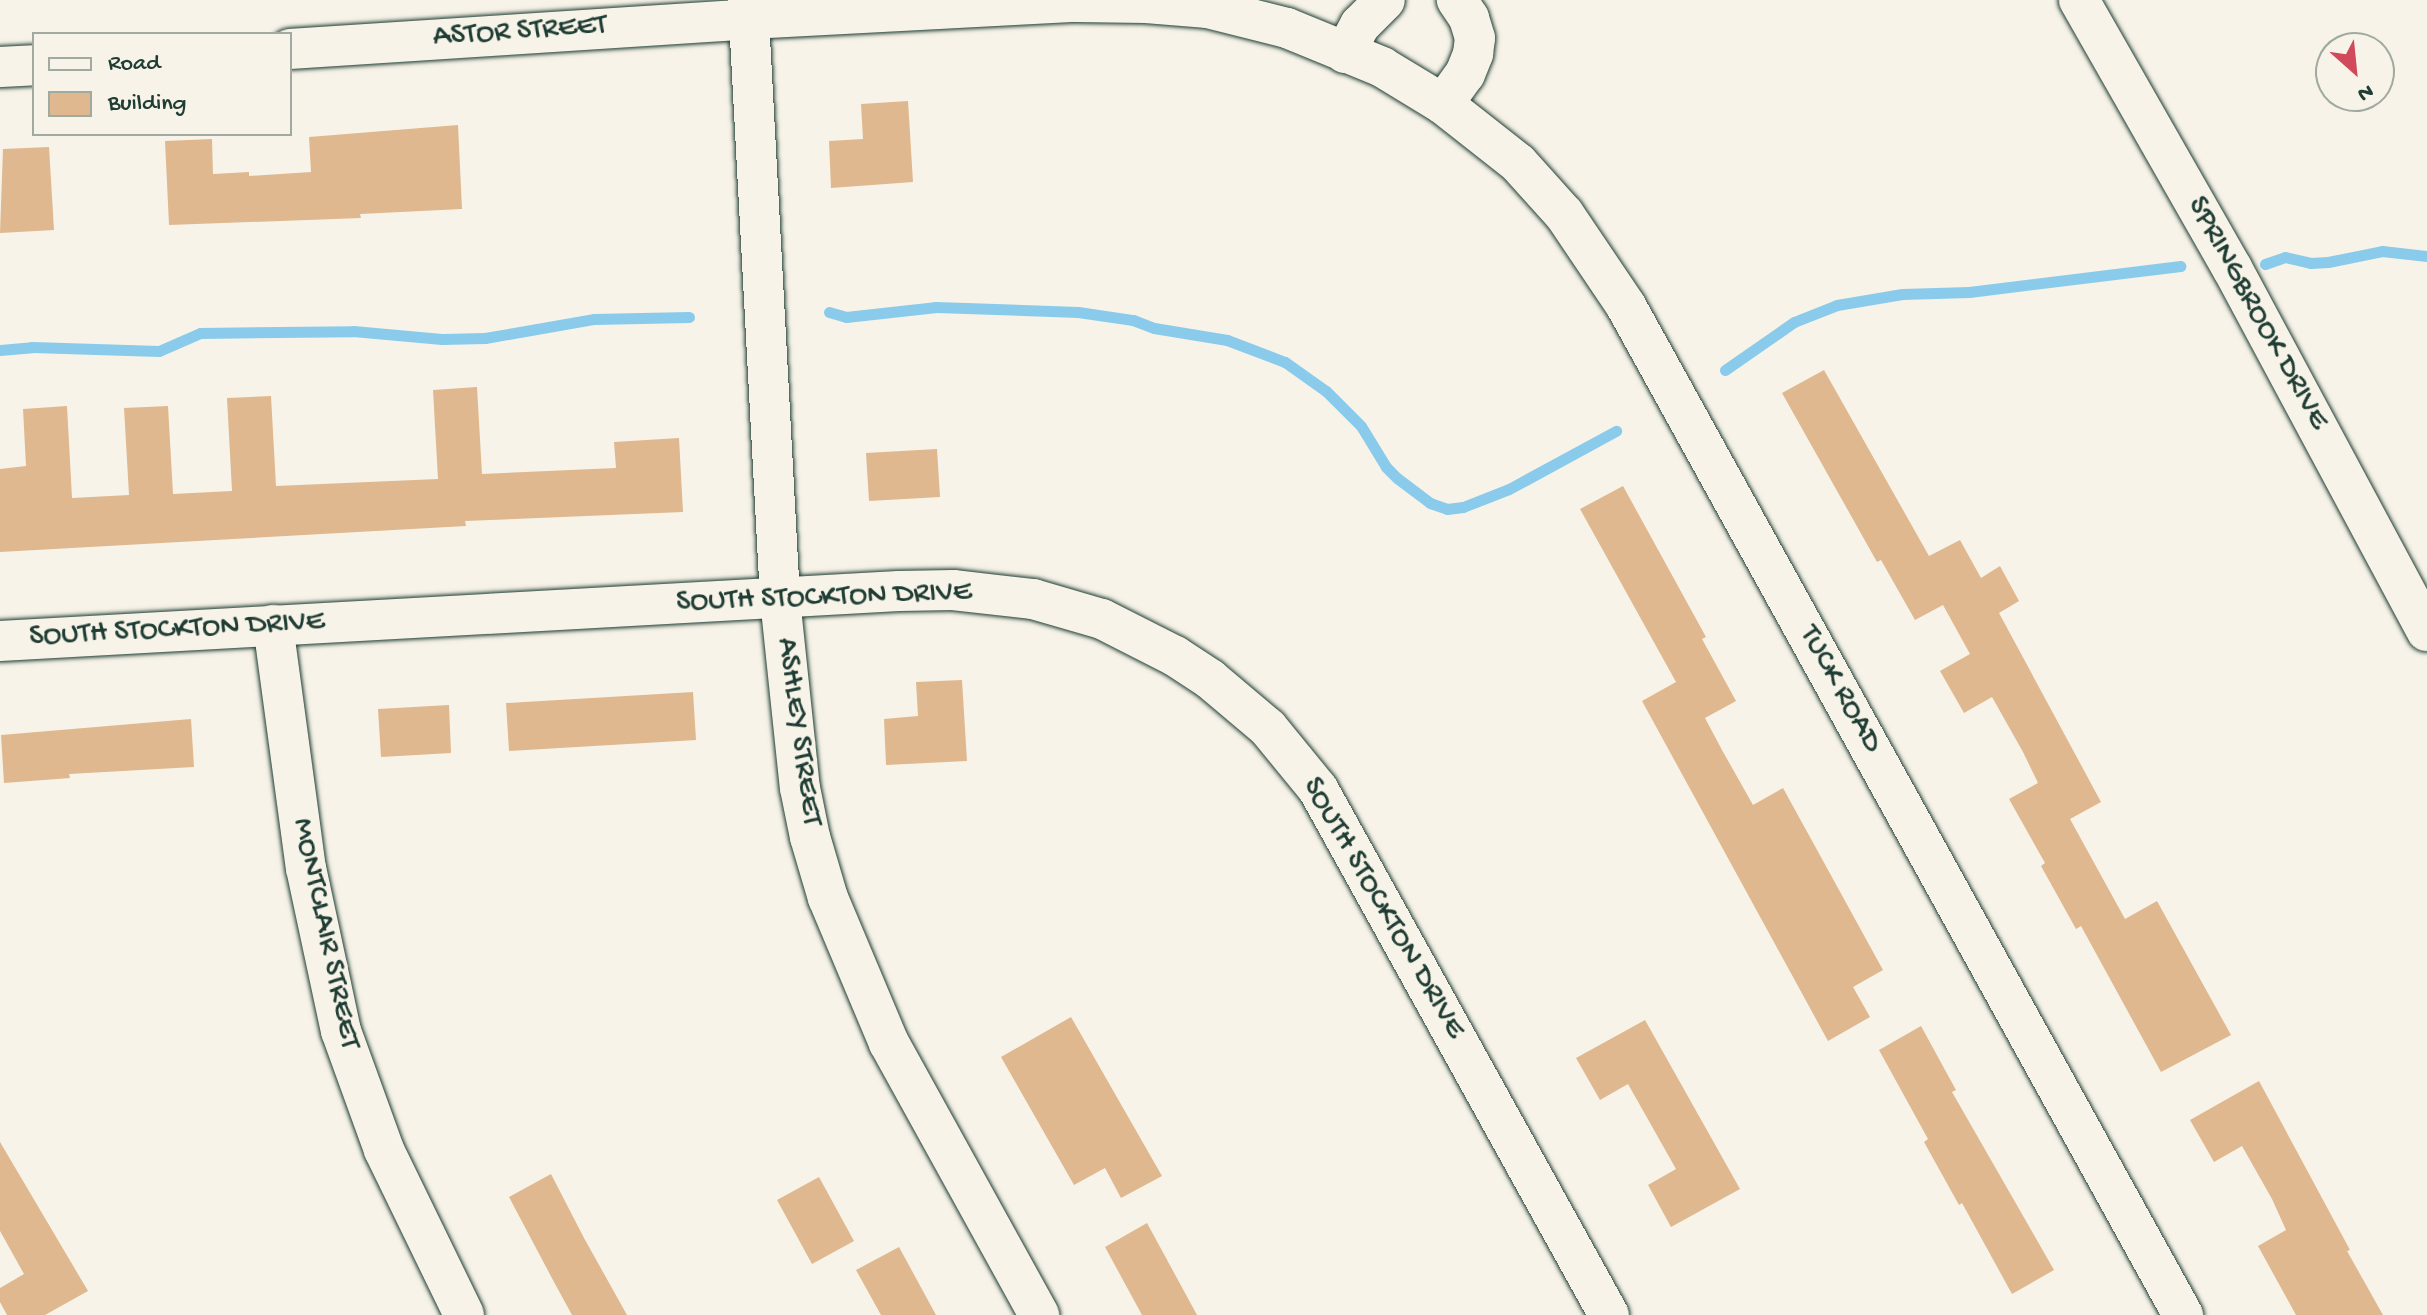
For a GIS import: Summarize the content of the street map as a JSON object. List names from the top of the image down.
{
  "streets": {
    "street": [
      "ASTOR STREET",
      "SPRINGBROOK DRIVE",
      "SOUTH STOCKTON DRIVE",
      "TUCK ROAD",
      "ASHLEY STREET",
      "MONTCLAIR STREET"
    ]
  },
  "crossings": [
    ["ASTOR STREET", "TUCK ROAD"],
    ["ASTOR STREET", "ASHLEY STREET"],
    ["SOUTH STOCKTON DRIVE", "ASHLEY STREET"],
    ["SOUTH STOCKTON DRIVE", "MONTCLAIR STREET"],
    ["TUCK ROAD", "ASHLEY STREET"]
  ],
  "legend": ["Road", "Building"],
  "north": "bottom right"
}
